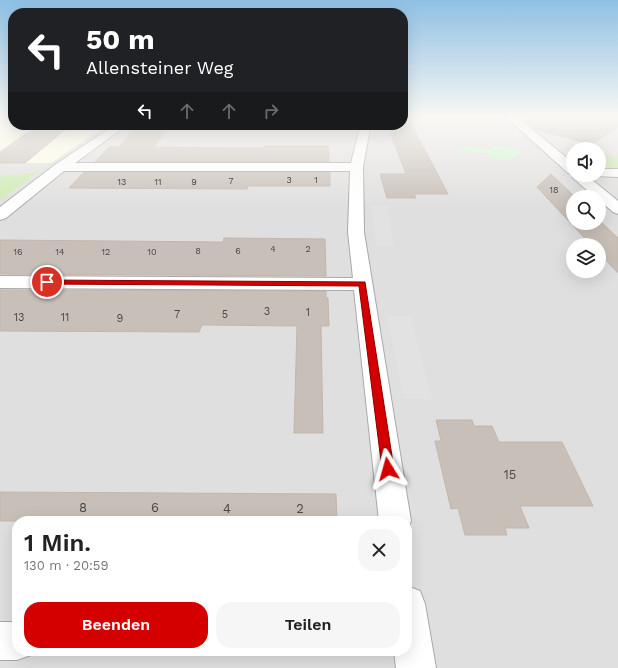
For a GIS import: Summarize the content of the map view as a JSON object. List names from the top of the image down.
{
  "house_numbers": [
    "3",
    "1",
    "7",
    "13",
    "11",
    "9",
    "18",
    "4",
    "2",
    "8",
    "6",
    "16",
    "14",
    "12",
    "10",
    "3",
    "1",
    "7",
    "5",
    "13",
    "11",
    "9",
    "15",
    "8",
    "6",
    "4",
    "2"
  ],
  "page": {
    "turn": ["50 m", "Allensteiner Weg"],
    "heading": ["1 Min.", "130 m · 20:59"],
    "buttons": ["Beenden", "Teilen"]
  }
}
